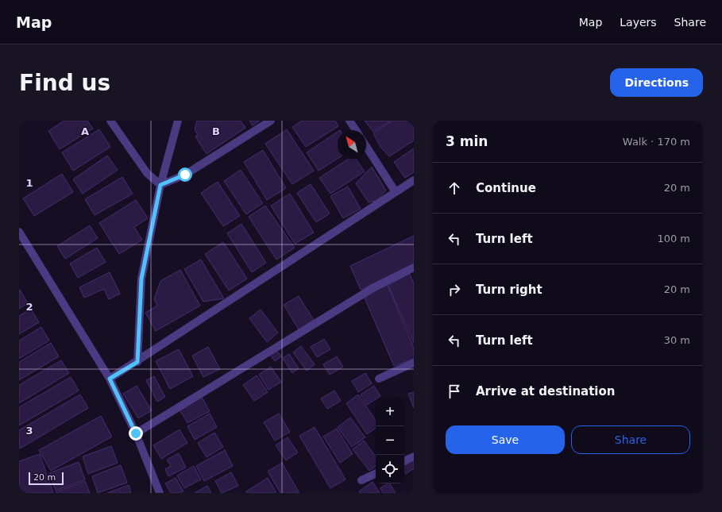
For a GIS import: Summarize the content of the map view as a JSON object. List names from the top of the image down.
{
  "scale_bar": "20 m",
  "north": "top left",
  "page": {
    "header": "Map",
    "nav": ["Map", "Layers", "Share"],
    "buttons": [
      "Directions",
      ["Save", "Share"]
    ],
    "title": "Find us",
    "heading": ["3 min", "Walk · 170 m"],
    "list": [
      ["Continue", "20 m"],
      ["Turn left", "100 m"],
      ["Turn right", "20 m"],
      ["Turn left", "30 m"],
      "Arrive at destination"
    ],
    "map_buttons": ["+", "−"],
    "scale": "20 m"
  },
  "grid": {
    "columns": ["A", "B"],
    "rows": ["1", "2", "3"]
  }
}
